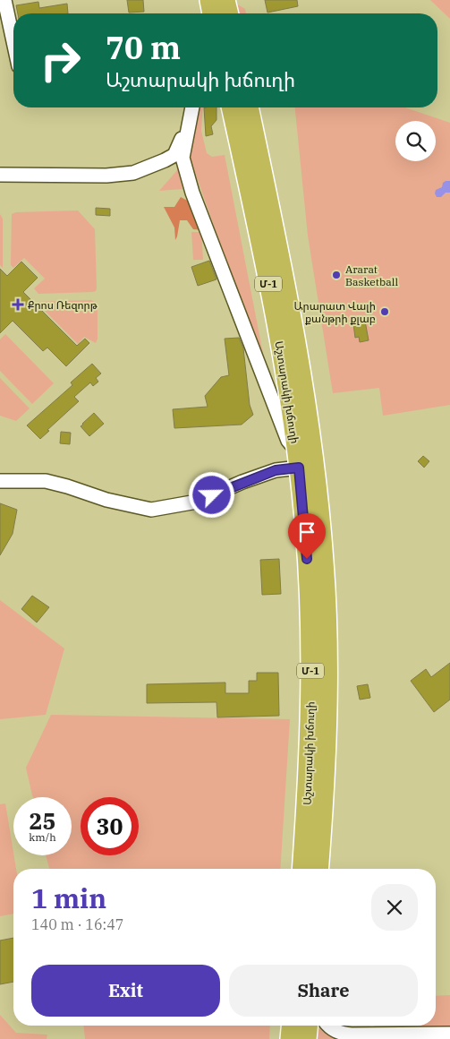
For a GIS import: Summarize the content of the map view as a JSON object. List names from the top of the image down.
{
  "streets": {
    "highway": ["Մ-1", "Աշտարակի խճուղի"]
  },
  "places": {
    "other": ["Ararat Basketball", "Արարատ Վալի քանթրի քլաբ"],
    "health": ["Քրոս Ռեզորթ"]
  },
  "page": {
    "turn": ["70 m", "Աշտարակի խճուղի"],
    "speed": "25 km/h",
    "limit": "30",
    "heading": ["1 min", "140 m · 16:47"],
    "buttons": ["Exit", "Share"]
  }
}
